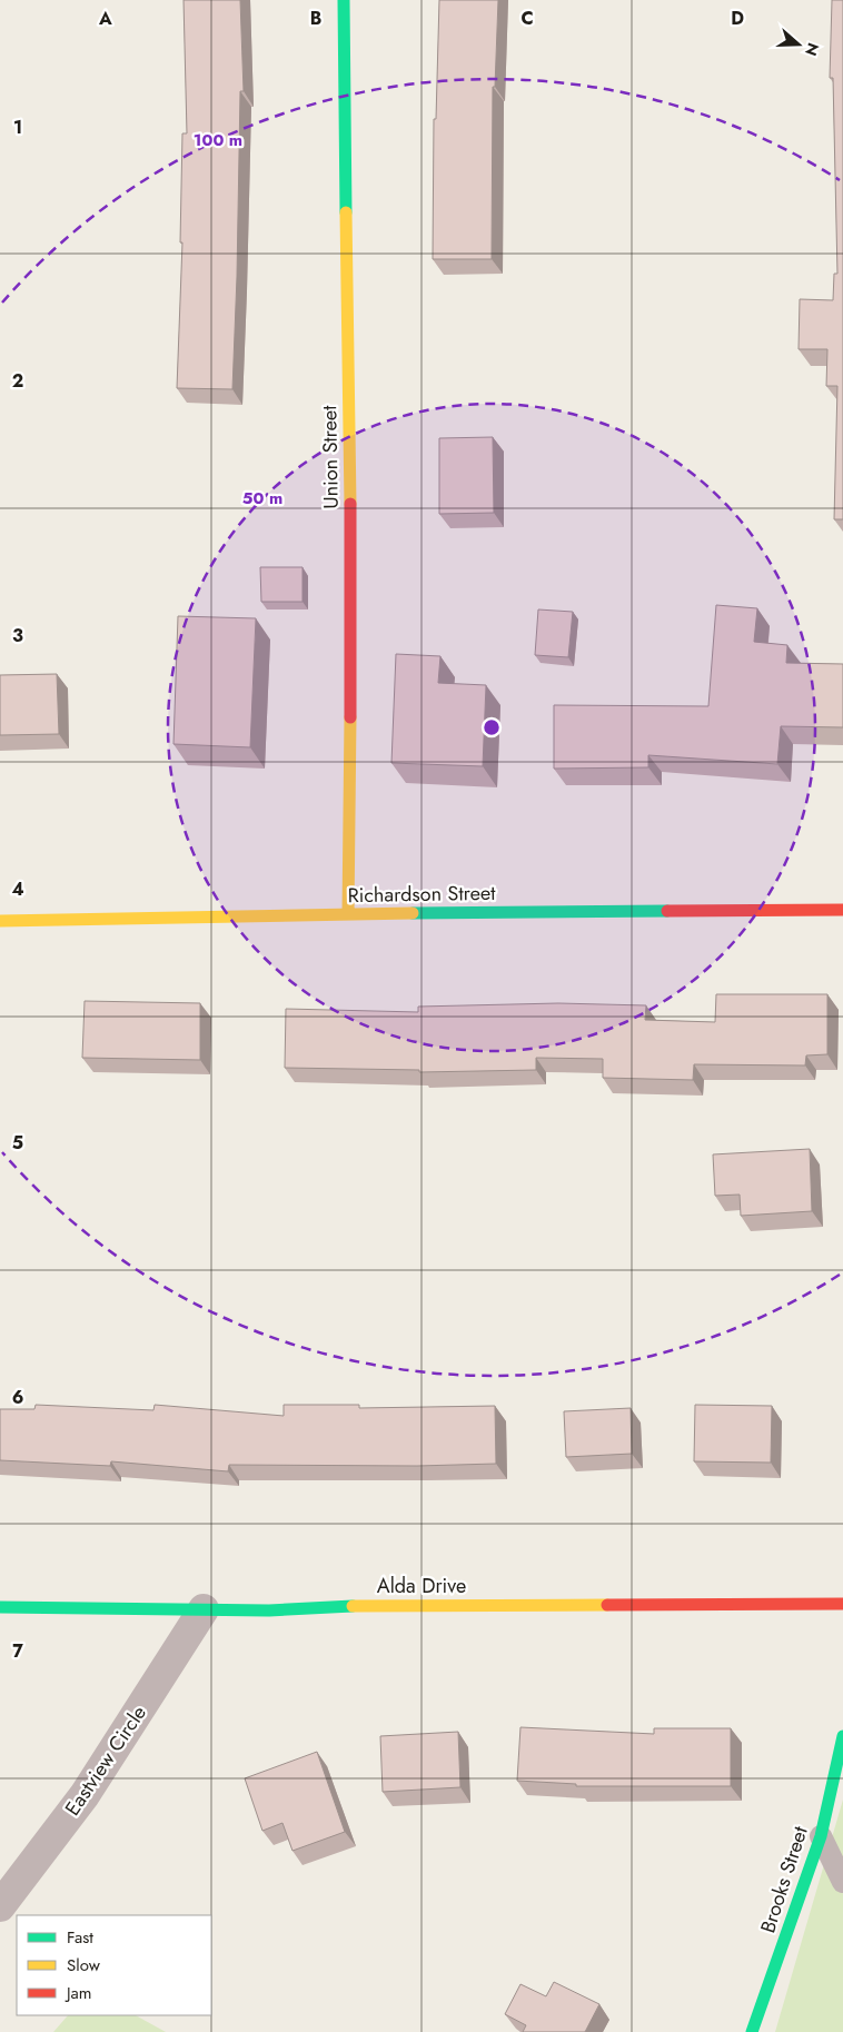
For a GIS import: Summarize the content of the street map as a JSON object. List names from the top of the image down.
{
  "streets": {
    "street": [
      "Union Street",
      "Richardson Street",
      "Alda Drive",
      "Eastview Circle",
      "Brooks Street"
    ]
  },
  "crossings": [
    ["Union Street", "Richardson Street"],
    ["Alda Drive", "Eastview Circle"]
  ],
  "legend": ["Fast", "Slow", "Jam"],
  "north": "right",
  "grid": {
    "columns": [
      "A",
      "B",
      "C",
      "D"
    ],
    "rows": [
      "1",
      "2",
      "3",
      "4",
      "5",
      "6",
      "7"
    ]
  },
  "rings": ["100 m", "50 m"]
}
